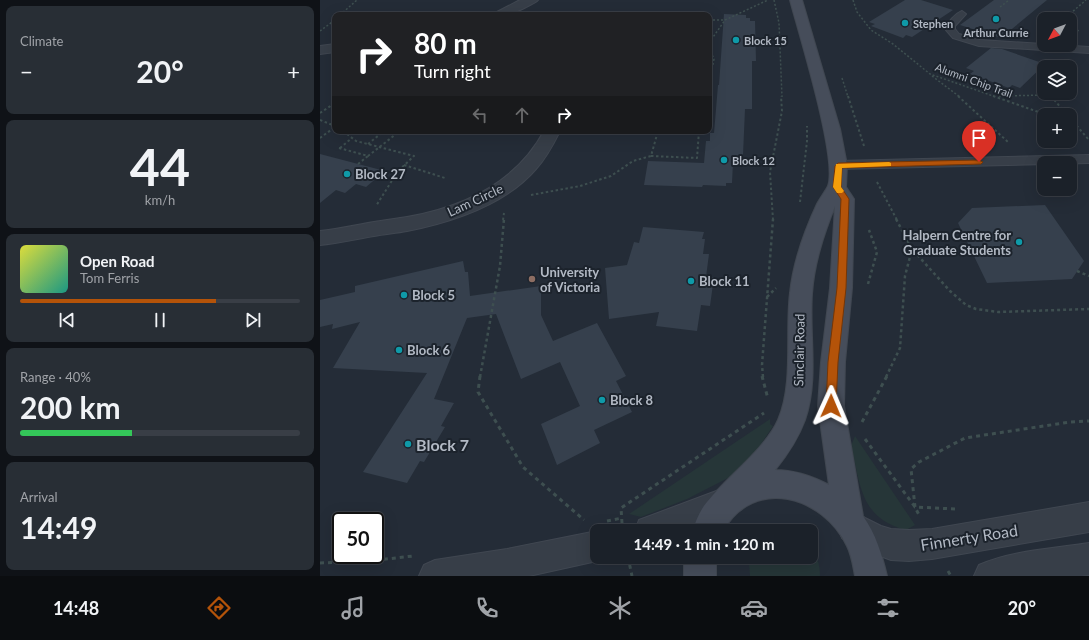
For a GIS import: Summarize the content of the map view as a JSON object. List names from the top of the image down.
{
  "streets": {
    "main road": ["Sinclair Road"],
    "street": ["Lam Circle", "Finnerty Road"],
    "path": ["Alumni Chip Trail"]
  },
  "places": [
    "Arthur Currie",
    "Stephen",
    "Block 15",
    "Block 12",
    "Block 27",
    "Halpern Centre for Graduate Students",
    "University of Victoria",
    "Block 11",
    "Block 5",
    "Block 6",
    "Block 8",
    "Block 7"
  ],
  "north": "bottom left",
  "page": {
    "tile": [
      "Climate",
      ["44", "km/h"],
      ["Range · 40%", "200 km"],
      ["Arrival", "14:49"]
    ],
    "map_buttons": ["+", "−"],
    "turn": ["80 m", "Turn right"],
    "heat": ["−", "20°", "+"],
    "song": ["Open Road", "Tom Ferris"],
    "limit": "50",
    "trip": "14:49 · 1 min · 120 m",
    "tabs": ["14:48", "20°"]
  }
}
